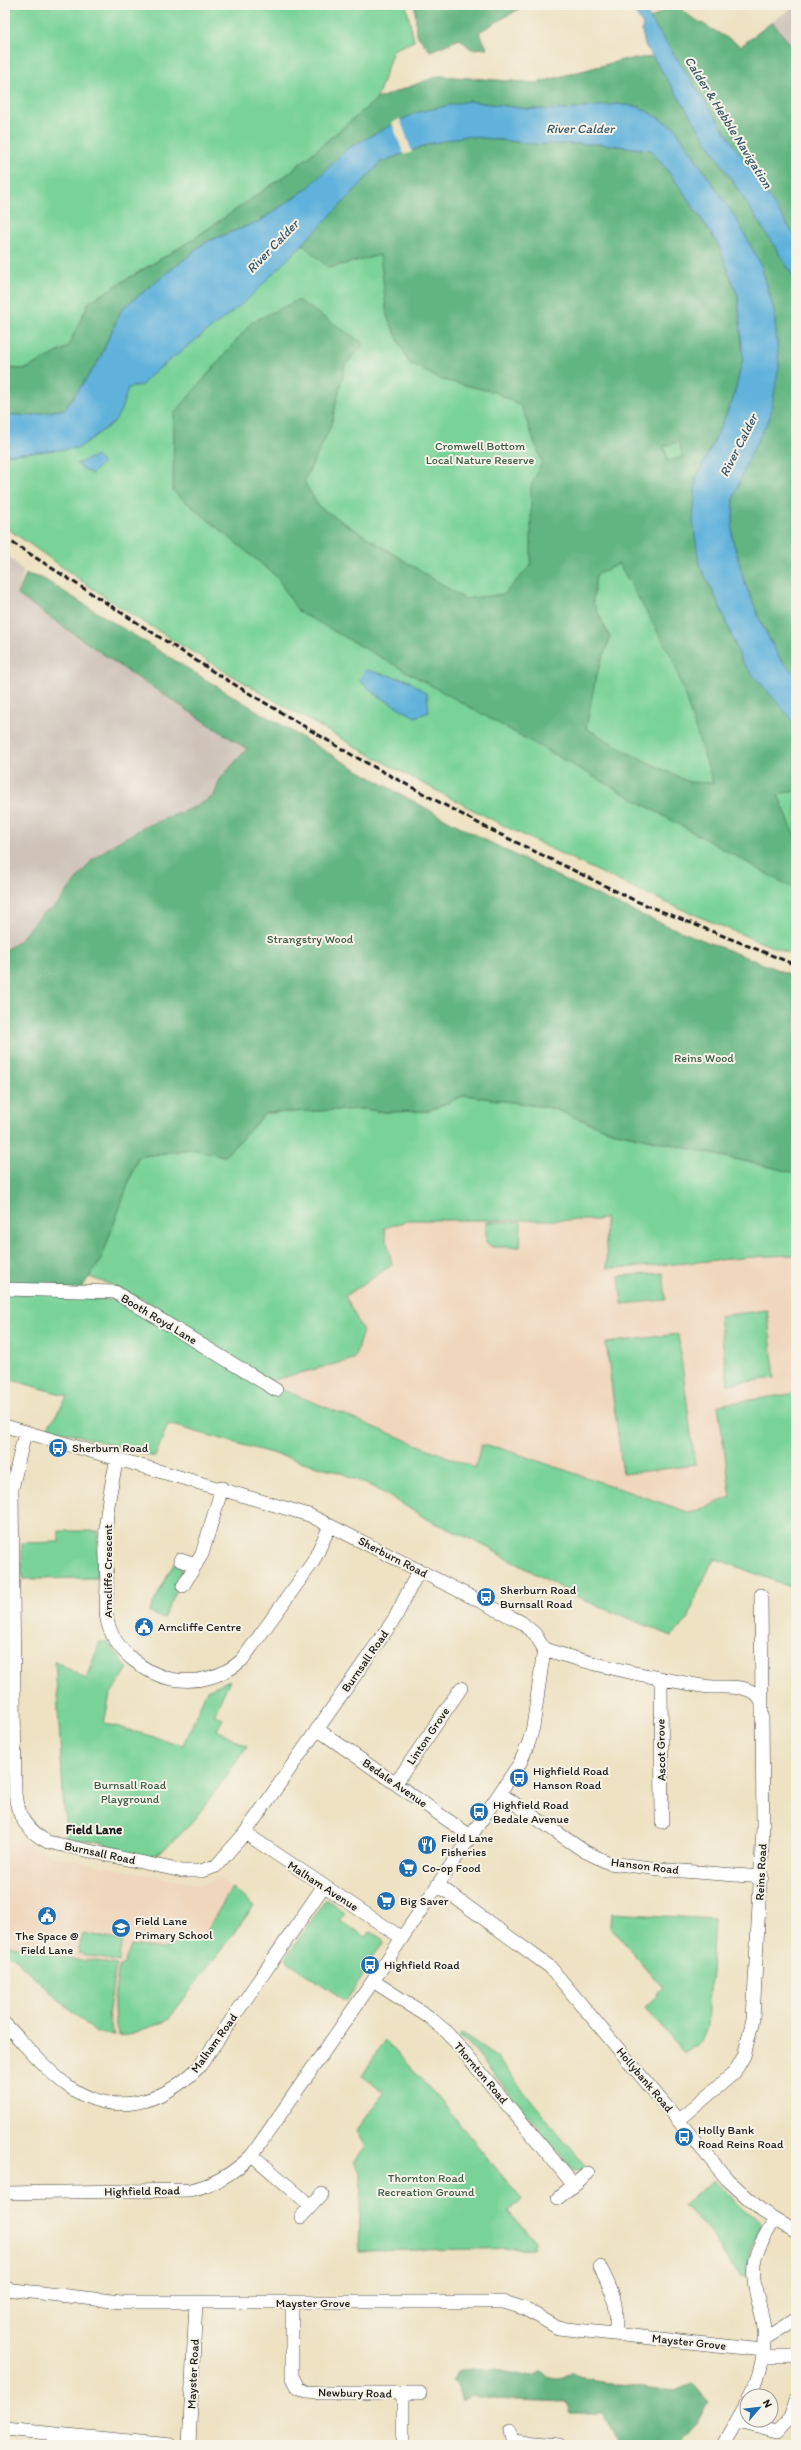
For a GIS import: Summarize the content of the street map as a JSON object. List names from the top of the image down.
{
  "streets": {
    "street": [
      "Booth Royd Lane",
      "Sherburn Road",
      "Arncliffe Crescent",
      "Burnsall Road",
      "Linton Grove",
      "Ascot Grove",
      "Bedale Avenue",
      "Hanson Road",
      "Reins Road",
      "Malham Avenue",
      "Malham Road",
      "Thornton Road",
      "Hollybank Road",
      "Highfield Road",
      "Mayster Grove",
      "Mayster Road",
      "Newbury Road"
    ]
  },
  "crossings": [
    ["Sherburn Road", "Arncliffe Crescent"],
    ["Sherburn Road", "Burnsall Road"],
    ["Sherburn Road", "Highfield Road"],
    ["Burnsall Road", "Bedale Avenue"],
    ["Burnsall Road", "Malham Avenue"],
    ["Linton Grove", "Bedale Avenue"],
    ["Bedale Avenue", "Highfield Road"],
    ["Hanson Road", "Reins Road"],
    ["Hanson Road", "Highfield Road"],
    ["Reins Road", "Hollybank Road"],
    ["Malham Avenue", "Malham Road"],
    ["Malham Avenue", "Highfield Road"],
    ["Thornton Road", "Highfield Road"],
    ["Hollybank Road", "Highfield Road"],
    ["Mayster Grove", "Mayster Road"],
    ["Mayster Grove", "Newbury Road"]
  ],
  "districts": ["Field Lane"],
  "water": ["Calder & Hebble Navigation", "River Calder"],
  "parks": [
    "Cromwell Bottom Local Nature Reserve",
    "Strangstry Wood",
    "Reins Wood",
    "Burnsall Road Playground",
    "Thornton Road Recreation Ground"
  ],
  "places": {
    "bus stop": [
      "Sherburn Road",
      "Sherburn Road Burnsall Road",
      "Highfield Road Hanson Road",
      "Highfield Road Bedale Avenue",
      "Highfield Road",
      "Holly Bank Road Reins Road"
    ],
    "public building": ["Arncliffe Centre", "The Space @ Field Lane"],
    "restaurant": ["Field Lane Fisheries"],
    "supermarket": ["Co-op Food", "Big Saver"],
    "school or university": ["Field Lane Primary School"]
  },
  "north": "top right"
}
